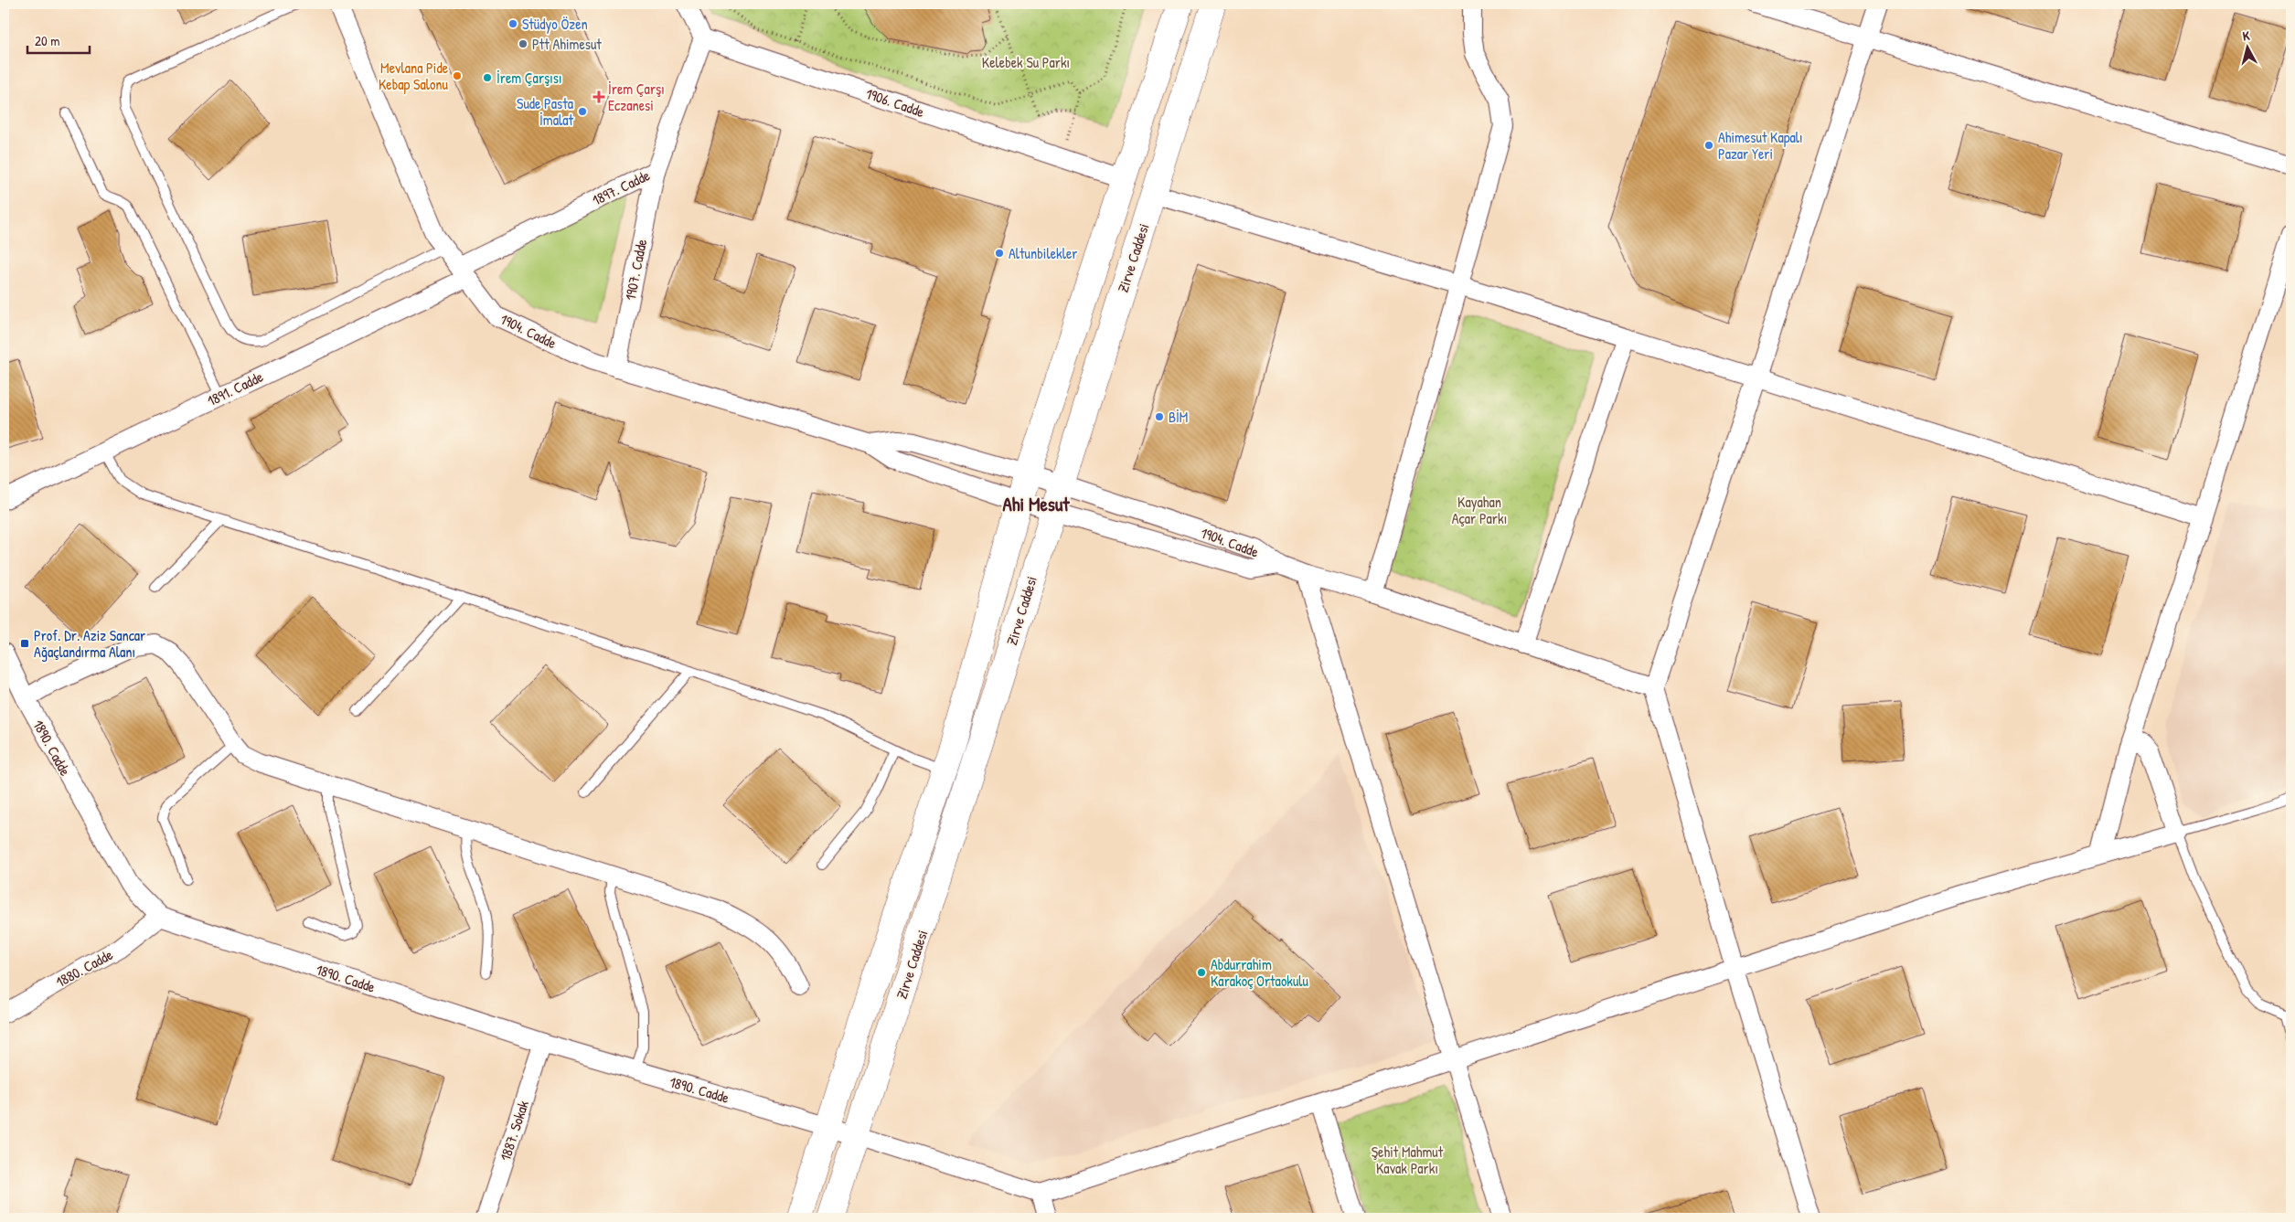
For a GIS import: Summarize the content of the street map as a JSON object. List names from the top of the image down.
{
  "streets": {
    "main road": ["Zirve Caddesi"],
    "street": [
      "1906. Cadde",
      "1897. Cadde",
      "1907. Cadde",
      "1904. Cadde",
      "1891. Cadde",
      "1890. Cadde",
      "1880. Cadde",
      "1887. Sokak"
    ]
  },
  "crossings": [
    ["1906. Cadde", "1897. Cadde"],
    ["1906. Cadde", "Zirve Caddesi"],
    ["1897. Cadde", "1907. Cadde"],
    ["1897. Cadde", "1904. Cadde"],
    ["1897. Cadde", "1891. Cadde"],
    ["Zirve Caddesi", "1904. Cadde"],
    ["Zirve Caddesi", "1890. Cadde"],
    ["1907. Cadde", "1904. Cadde"],
    ["1904. Cadde", "1891. Cadde"],
    ["1890. Cadde", "1880. Cadde"],
    ["1890. Cadde", "1887. Sokak"]
  ],
  "districts": ["Ahi Mesut"],
  "parks": ["Kelebek Su Parkı", "Kayahan Açar Parkı", "Şehit Mahmut Kavak Parkı"],
  "places": {
    "other": [
      "Stüdyo Özen",
      "Ptt Ahimesut",
      "Mevlana Pide Kebap Salonu",
      "İrem Çarşısı",
      "Sude Pasta İmalat",
      "Ahimesut Kapalı Pazar Yeri",
      "Altunbilekler",
      "BİM",
      "Abdurrahim Karakoç Ortaokulu"
    ],
    "health": ["İrem Çarşı Eczanesi"],
    "transit": ["Prof. Dr. Aziz Sancar Ağaçlandırma Alanı"]
  },
  "scale_bar": "20 m",
  "north": "top"
}
